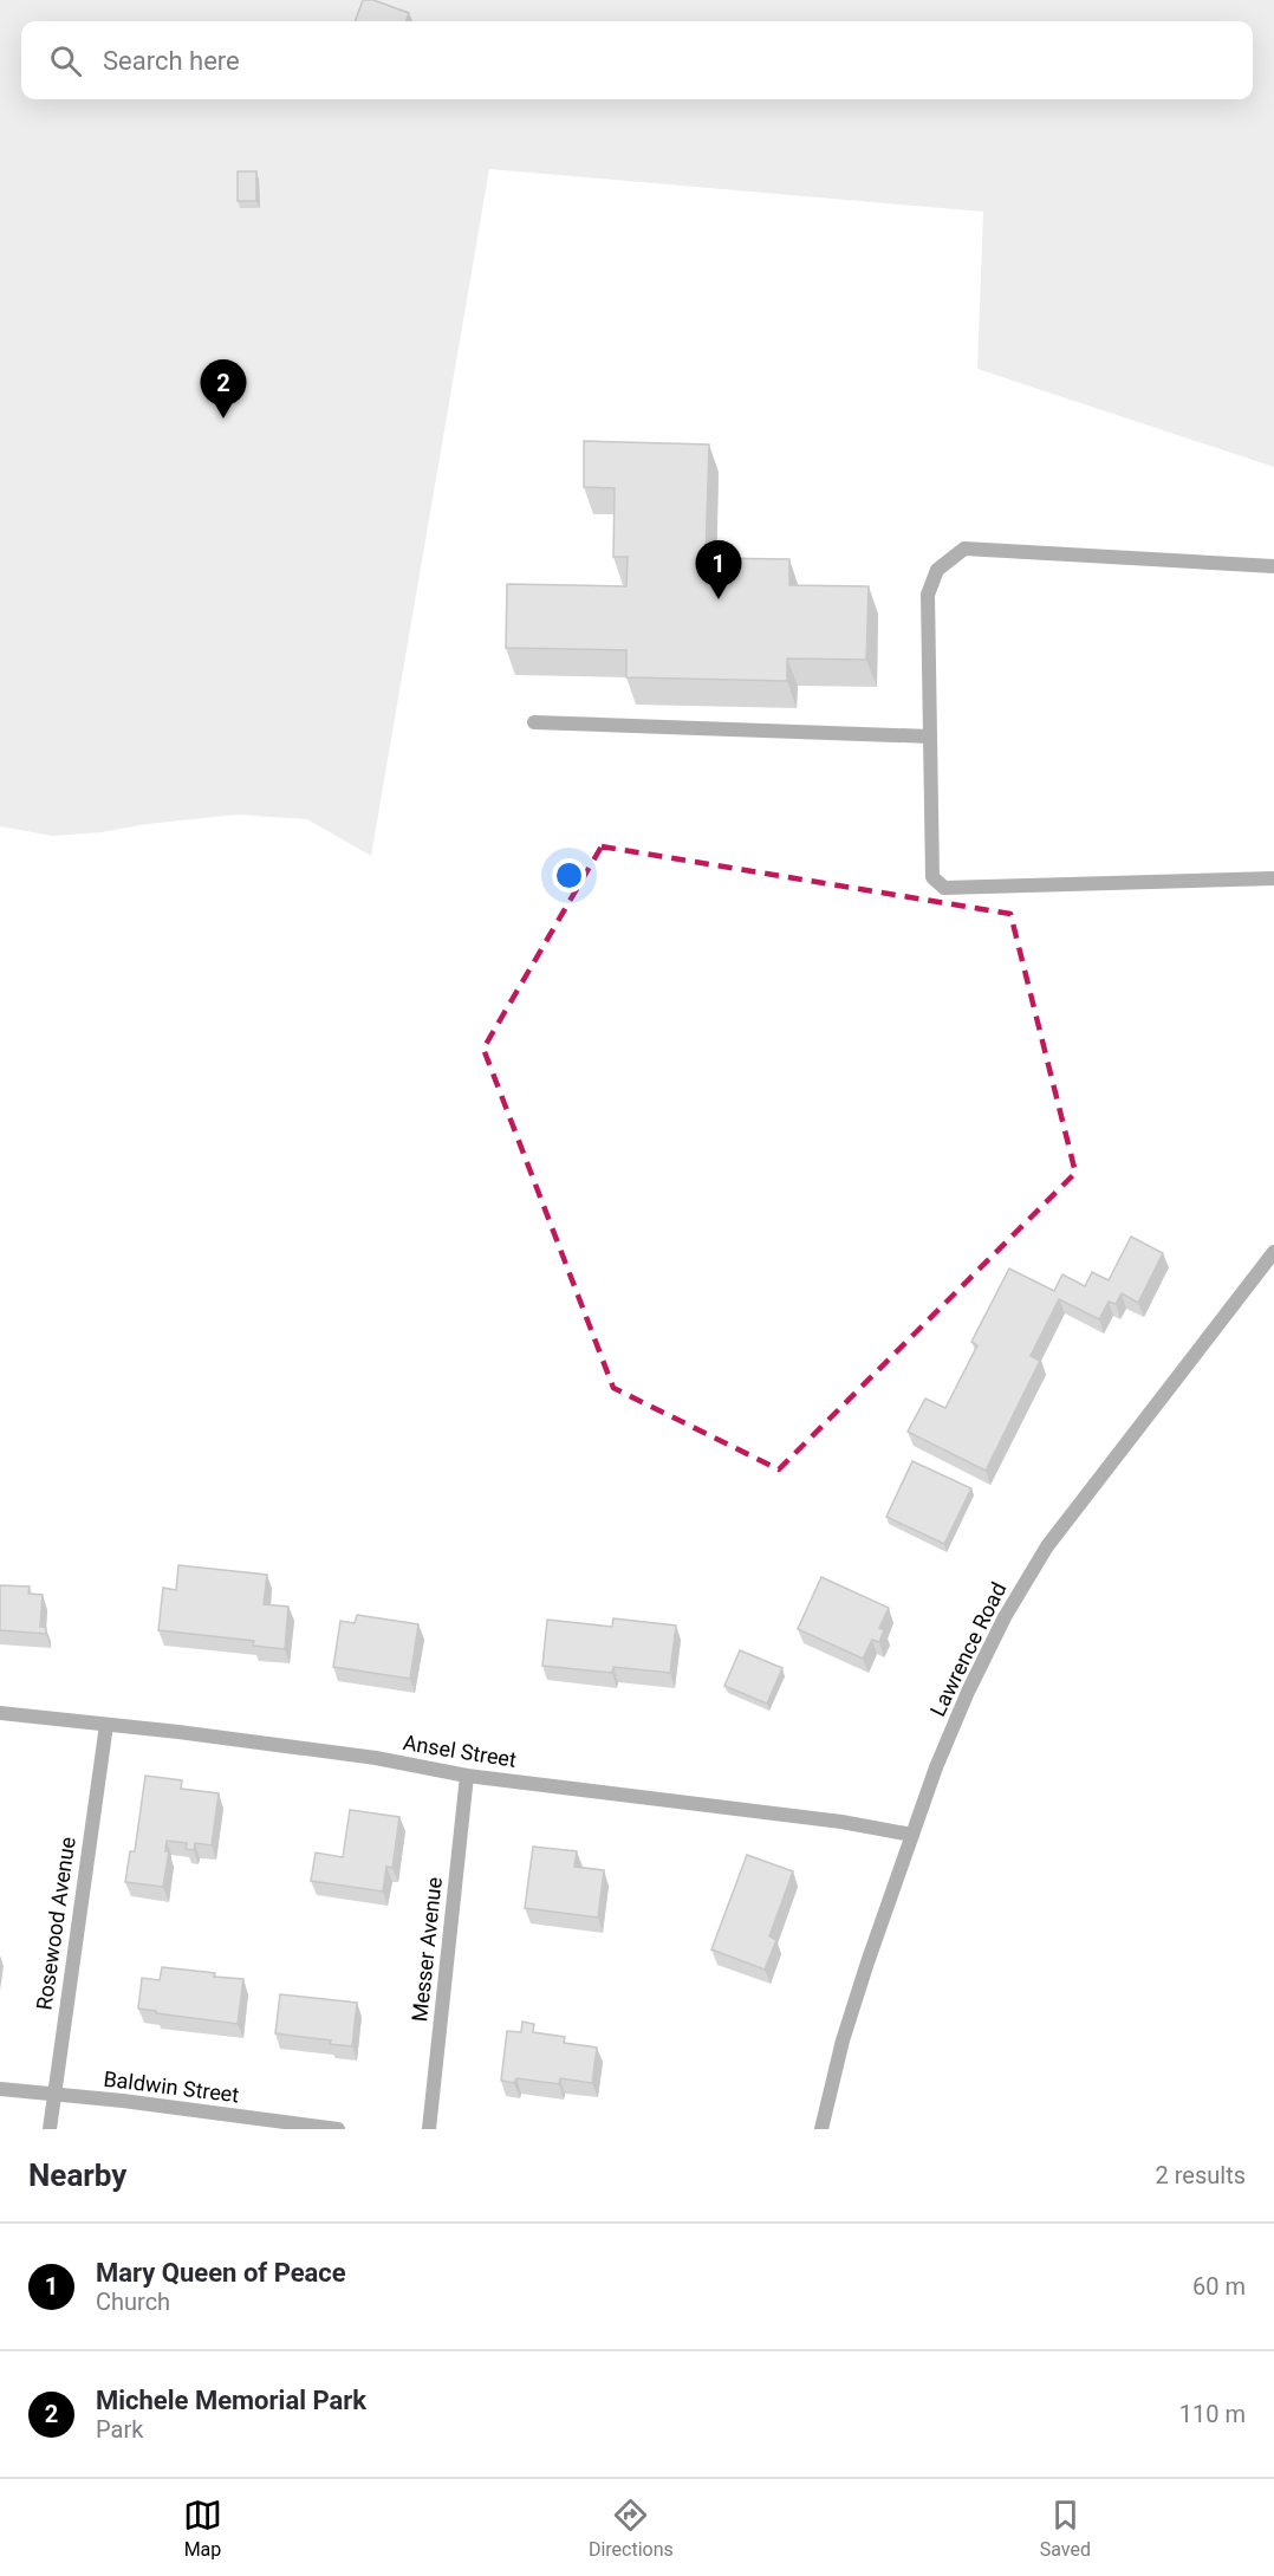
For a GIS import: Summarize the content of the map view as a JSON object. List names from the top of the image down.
{
  "streets": {
    "street": [
      "Lawrence Road",
      "Ansel Street",
      "Rosewood Avenue",
      "Messer Avenue",
      "Baldwin Street"
    ]
  },
  "crossings": [
    ["Lawrence Road", "Ansel Street"],
    ["Ansel Street", "Rosewood Avenue"],
    ["Ansel Street", "Messer Avenue"],
    ["Rosewood Avenue", "Baldwin Street"]
  ],
  "page": {
    "search": "Search here",
    "pins": ["2", "1"],
    "heading": ["Nearby", "2 results"],
    "list": [
      {
        "mark": "1",
        "name": "Mary Queen of Peace",
        "note": "Church",
        "value": "60 m"
      },
      {
        "mark": "2",
        "name": "Michele Memorial Park",
        "note": "Park",
        "value": "110 m"
      }
    ],
    "nav": ["Map", "Directions", "Saved"]
  }
}
